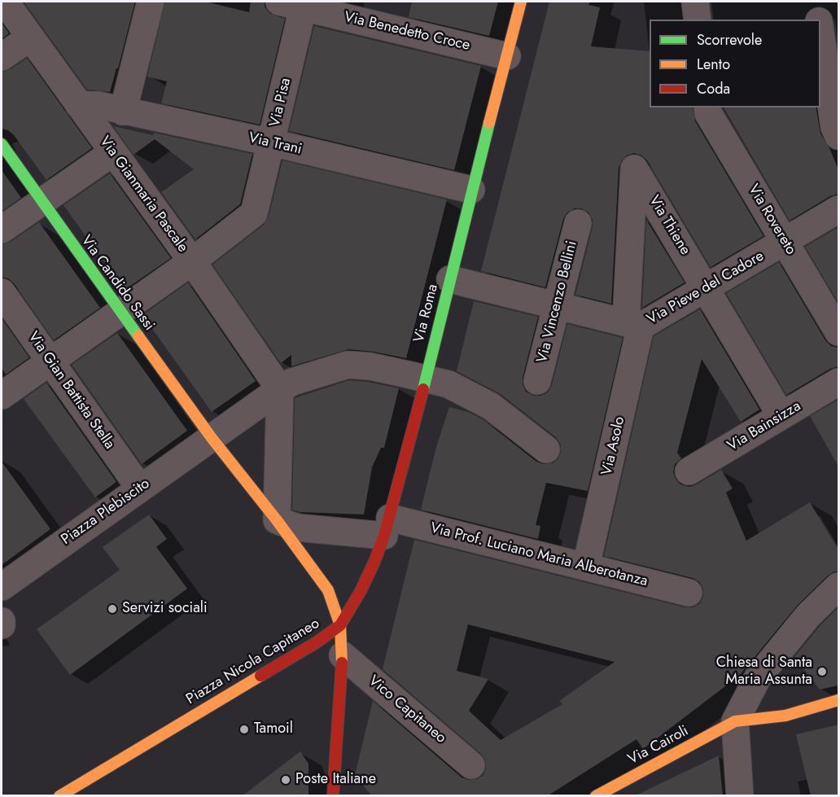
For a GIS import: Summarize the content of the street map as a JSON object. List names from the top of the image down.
{
  "streets": {
    "street": [
      "Via Benedetto Croce",
      "Via Pisa",
      "Via Trani",
      "Via Gianmaria Pascale",
      "Via Rovereto",
      "Via Thiene",
      "Via Candido Sassi",
      "Via Pieve del Cadore",
      "Via Vincenzo Bellini",
      "Via Roma",
      "Via Gian Battista Stella",
      "Via Bainsizza",
      "Via Asolo",
      "Piazza Plebiscito",
      "Via Prof. Luciano Maria Alberotanza",
      "Piazza Nicola Capitaneo",
      "Vico Capitaneo",
      "Via Cairoli"
    ]
  },
  "crossings": [
    ["Via Benedetto Croce", "Via Pisa"],
    ["Via Benedetto Croce", "Via Roma"],
    ["Via Pisa", "Via Trani"],
    ["Via Pisa", "Via Gianmaria Pascale"],
    ["Via Pisa", "Via Candido Sassi"],
    ["Via Pisa", "Via Gian Battista Stella"],
    ["Via Trani", "Via Gianmaria Pascale"],
    ["Via Trani", "Via Roma"],
    ["Via Gianmaria Pascale", "Piazza Plebiscito"],
    ["Via Rovereto", "Via Pieve del Cadore"],
    ["Via Thiene", "Via Pieve del Cadore"],
    ["Via Thiene", "Via Bainsizza"],
    ["Via Thiene", "Via Asolo"],
    ["Via Candido Sassi", "Piazza Plebiscito"],
    ["Via Pieve del Cadore", "Via Vincenzo Bellini"],
    ["Via Pieve del Cadore", "Via Roma"],
    ["Via Pieve del Cadore", "Via Asolo"],
    ["Via Roma", "Piazza Plebiscito"],
    ["Via Roma", "Via Prof. Luciano Maria Alberotanza"],
    ["Via Roma", "Piazza Nicola Capitaneo"],
    ["Via Gian Battista Stella", "Piazza Plebiscito"],
    ["Via Asolo", "Via Prof. Luciano Maria Alberotanza"],
    ["Piazza Nicola Capitaneo", "Vico Capitaneo"]
  ],
  "places": [
    "Servizi sociali",
    "Chiesa di Santa Maria Assunta",
    "Tamoil",
    "Poste Italiane"
  ],
  "legend": ["Scorrevole", "Lento", "Coda"]
}
